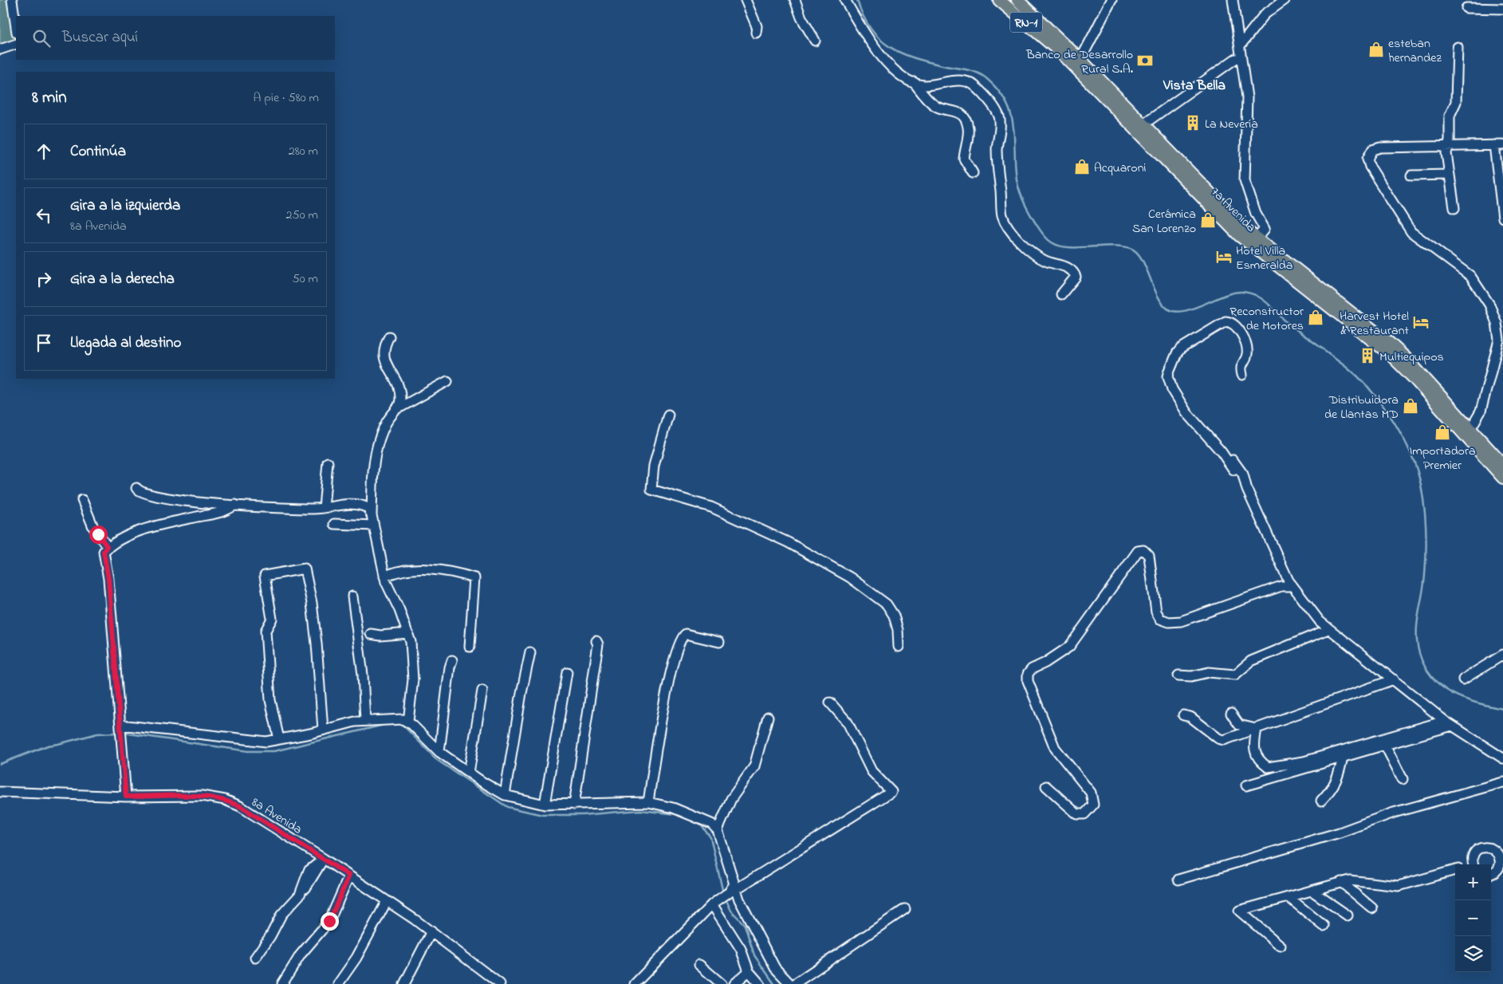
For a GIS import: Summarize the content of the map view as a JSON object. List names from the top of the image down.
{
  "streets": {
    "main road": ["RN-1", "7a Avenida"],
    "street": ["8a Avenida"]
  },
  "crossings": [
    ["RN-1", "7a Avenida"]
  ],
  "districts": ["Vista Bella"],
  "places": {
    "shop": [
      "esteban hernandez",
      "Acquaroni",
      "Cerámica San Lorenzo",
      "Reconstructor de Motores",
      "Distribuidora de Llantas MD",
      "Importadora Premier"
    ],
    "bank": ["Banco de Desarrollo Rural S.A."],
    "building": ["La Nevería", "Multiequipos"],
    "hotel": ["Hotel Villa Esmeralda", "Harvest Hotel & Restaurant"]
  },
  "page": {
    "search": "Buscar aquí",
    "heading": ["8 min", "A pie · 580 m"],
    "list": [
      ["Continúa", "280 m"],
      ["Gira a la izquierda", "8a Avenida", "250 m"],
      ["Gira a la derecha", "50 m"],
      "Llegada al destino"
    ],
    "map_buttons": ["+", "−"]
  }
}
